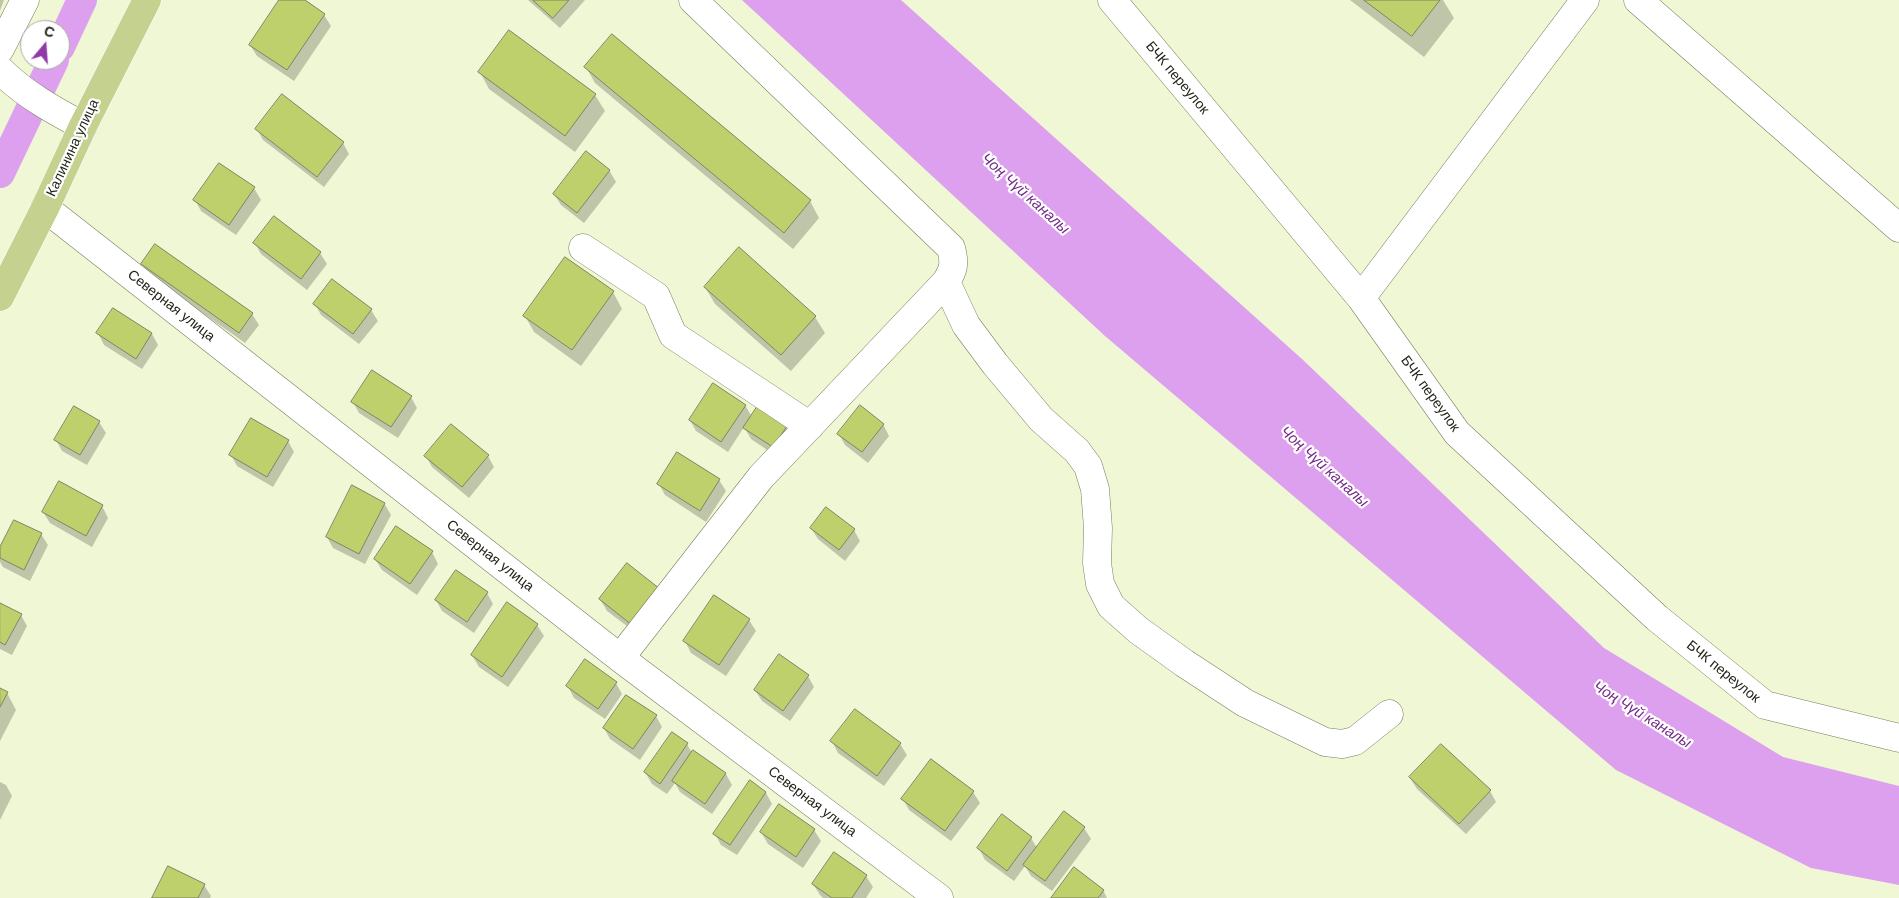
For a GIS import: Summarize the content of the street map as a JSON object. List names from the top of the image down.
{
  "streets": {
    "main road": ["Калинина улица"],
    "street": ["БЧК переулок", "Северная улица"]
  },
  "crossings": [
    ["Калинина улица", "Северная улица"]
  ],
  "water": ["Чоң Чүй каналы"],
  "north": "top"
}
